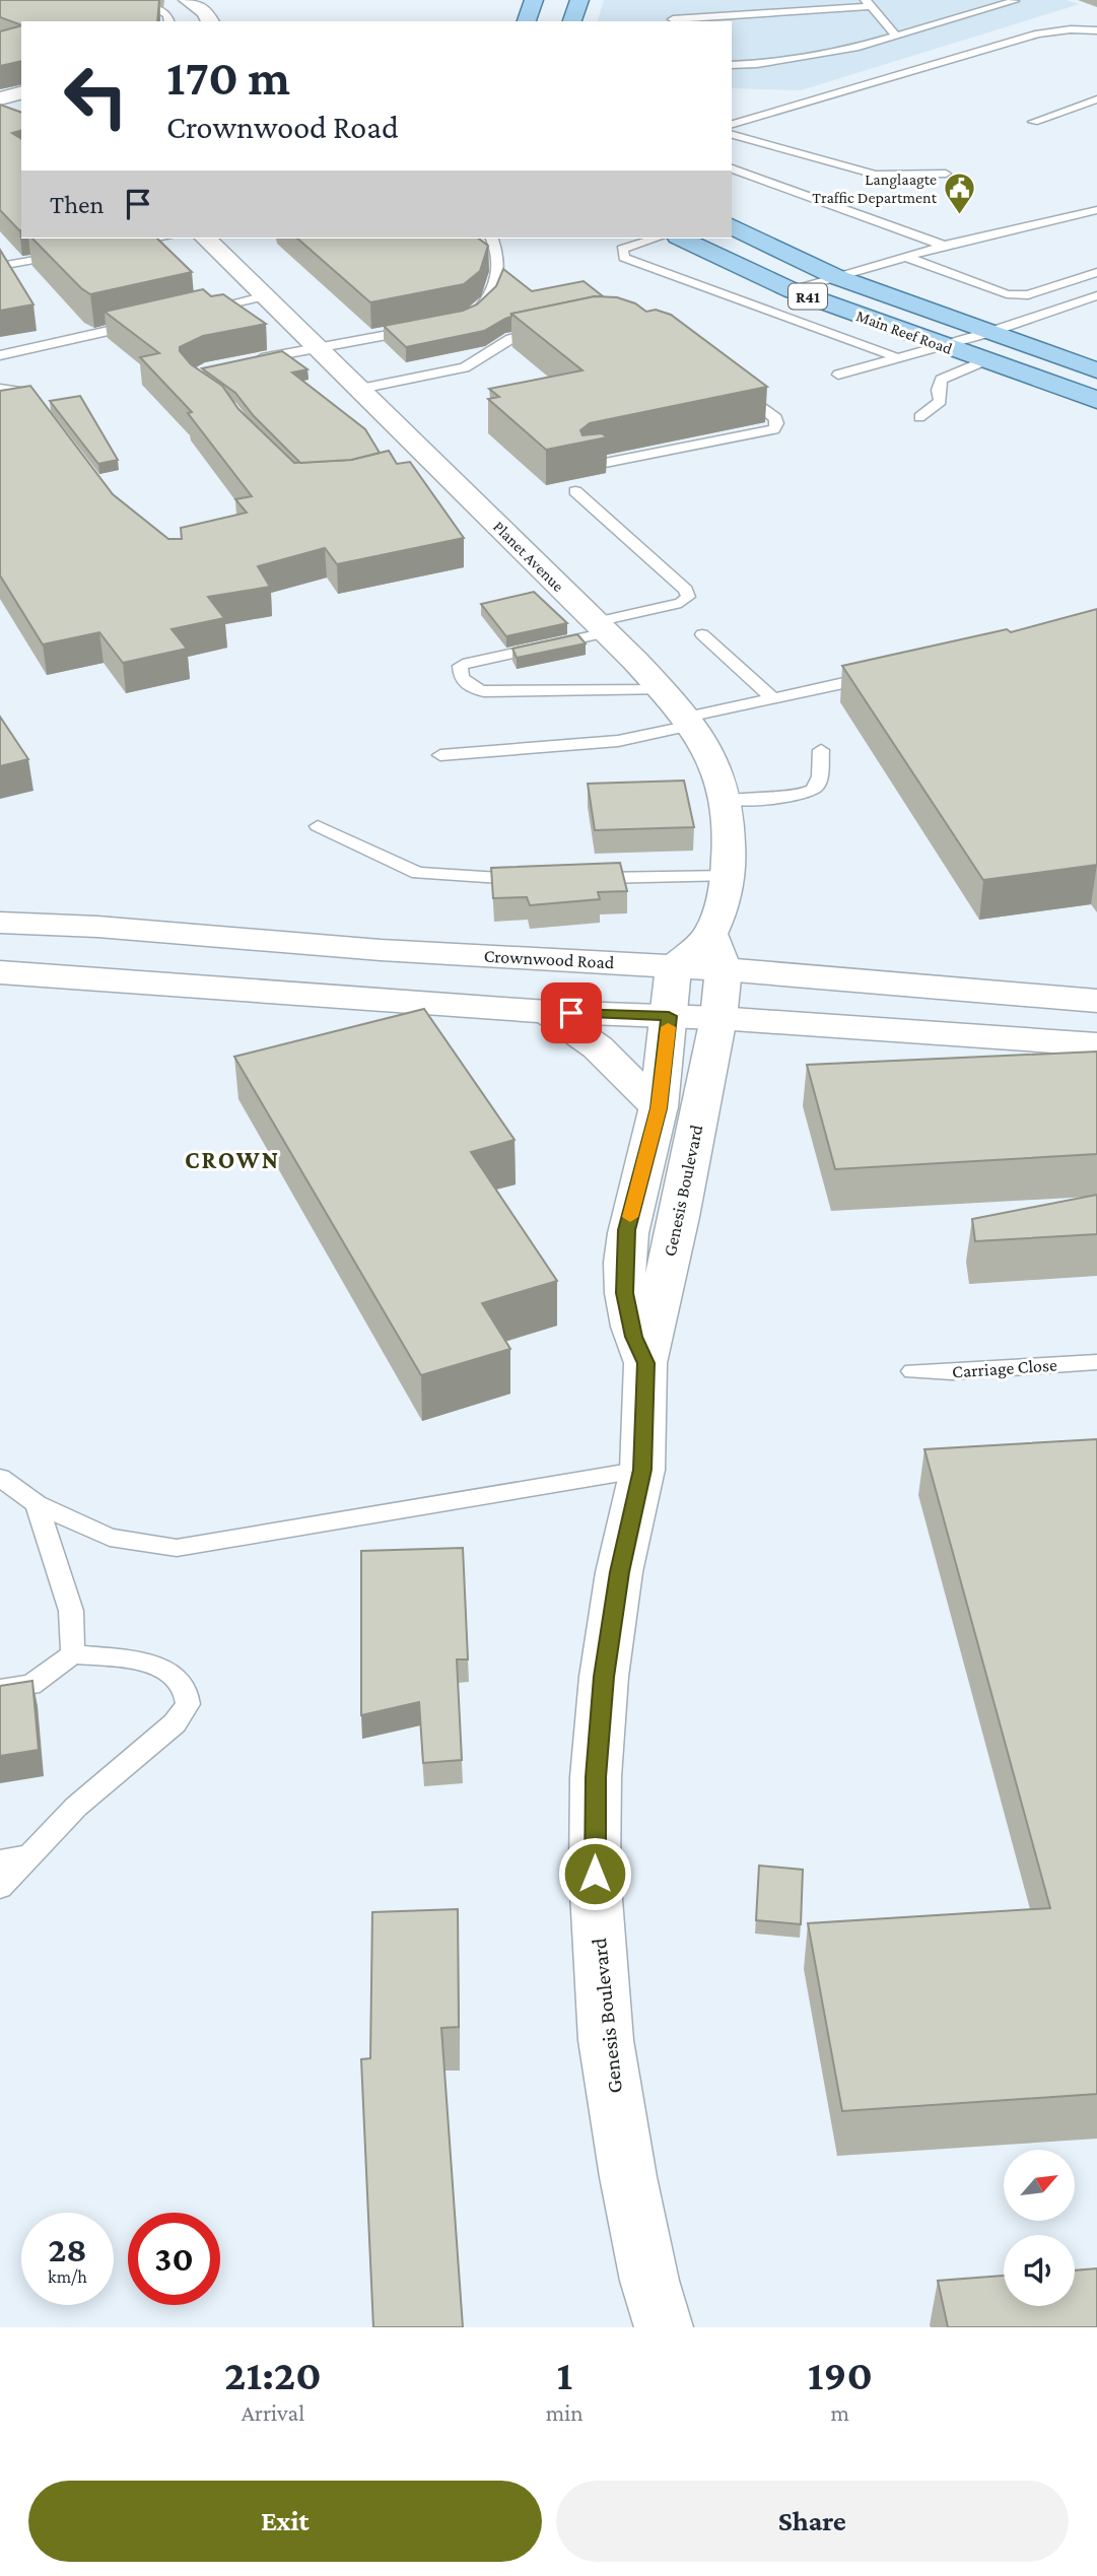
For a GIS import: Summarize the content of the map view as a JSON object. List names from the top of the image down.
{
  "streets": {
    "main road": ["R41", "Main Reef Road"],
    "street": ["Planet Avenue", "Crownwood Road", "Genesis Boulevard"],
    "lane": ["Carriage Close"]
  },
  "crossings": [
    ["Planet Avenue", "Crownwood Road"]
  ],
  "districts": ["CROWN"],
  "places": {
    "public building": ["Langlaagte Traffic Department"]
  },
  "north": "top right",
  "page": {
    "turn": ["170 m", "Crownwood Road"],
    "then": "Then",
    "speed": "28 km/h",
    "limit": "30",
    "eta": [
      "21:20",
      "Arrival",
      "1",
      "min",
      "190",
      "m"
    ],
    "buttons": ["Exit", "Share"]
  }
}
